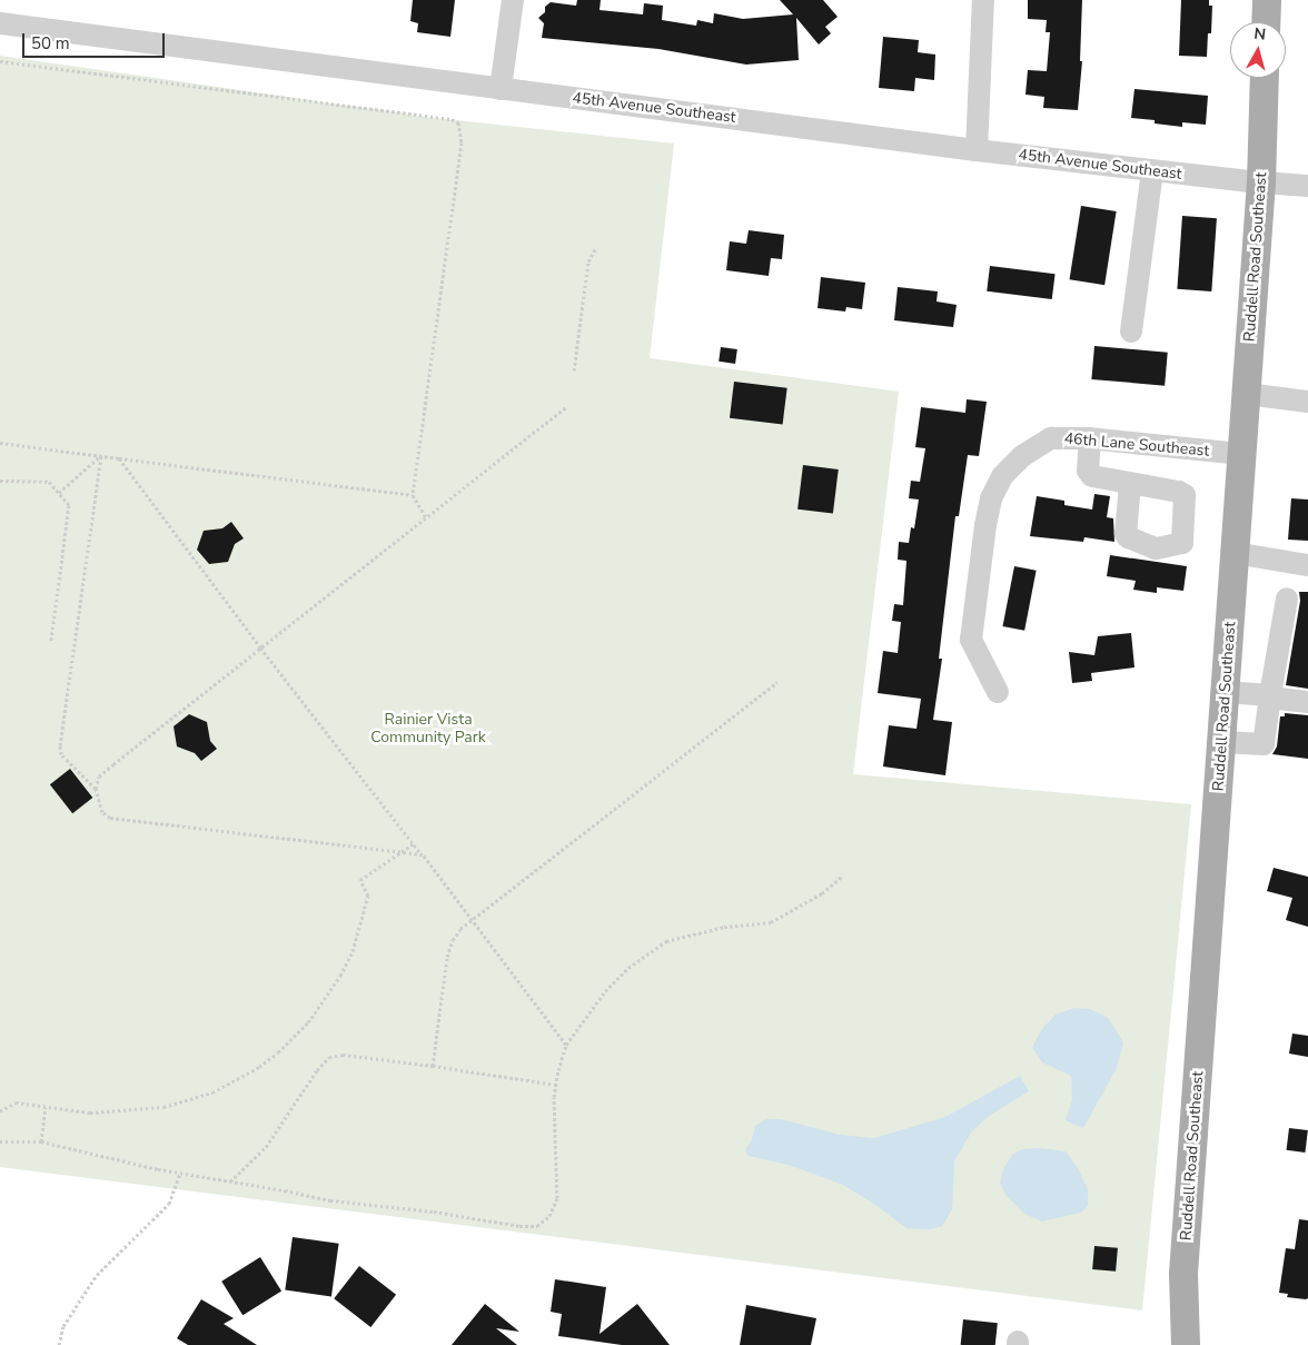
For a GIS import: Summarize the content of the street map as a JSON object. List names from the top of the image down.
{
  "streets": {
    "main road": ["Ruddell Road Southeast"],
    "street": ["45th Avenue Southeast", "46th Lane Southeast"]
  },
  "crossings": [
    ["45th Avenue Southeast", "Ruddell Road Southeast"],
    ["Ruddell Road Southeast", "46th Lane Southeast"]
  ],
  "parks": ["Rainier Vista Community Park"],
  "scale_bar": "50 m",
  "north": "top"
}
